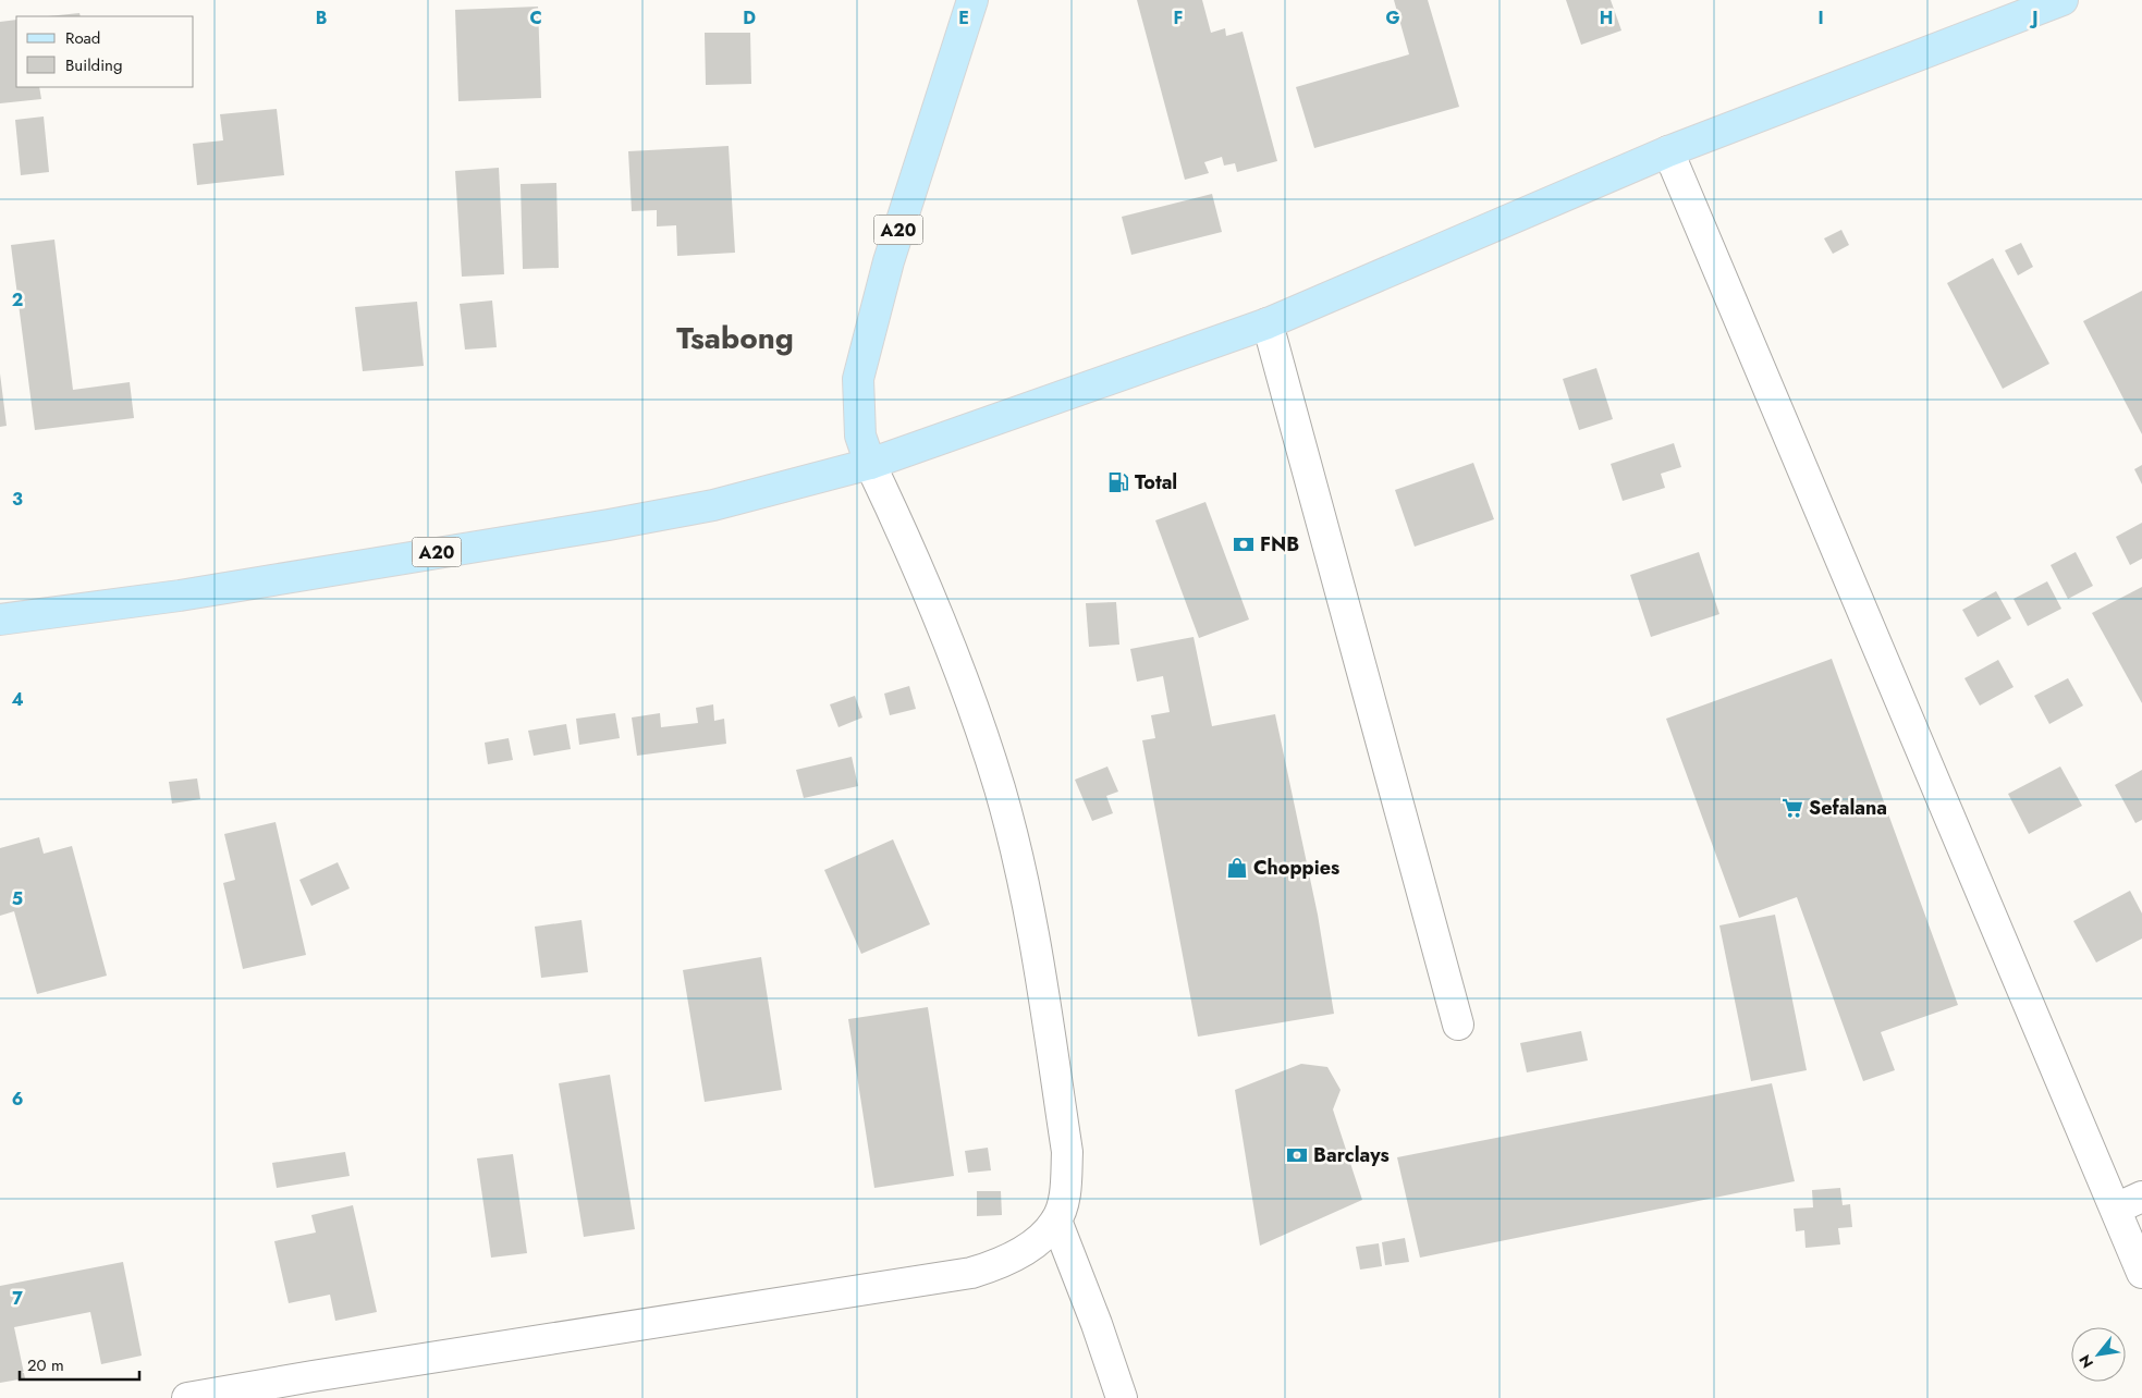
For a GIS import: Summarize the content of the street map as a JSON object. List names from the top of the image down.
{
  "streets": {
    "main road": ["A20"]
  },
  "districts": ["Tsabong"],
  "places": {
    "fuel station": ["Total"],
    "bank": ["FNB", "Barclays"],
    "supermarket": ["Sefalana"],
    "shop": ["Choppies"]
  },
  "legend": ["Road", "Building"],
  "scale_bar": "20 m",
  "north": "bottom left",
  "grid": {
    "columns": [
      "B",
      "C",
      "D",
      "E",
      "F",
      "G",
      "H",
      "I",
      "J"
    ],
    "rows": [
      "2",
      "3",
      "4",
      "5",
      "6",
      "7"
    ]
  }
}
